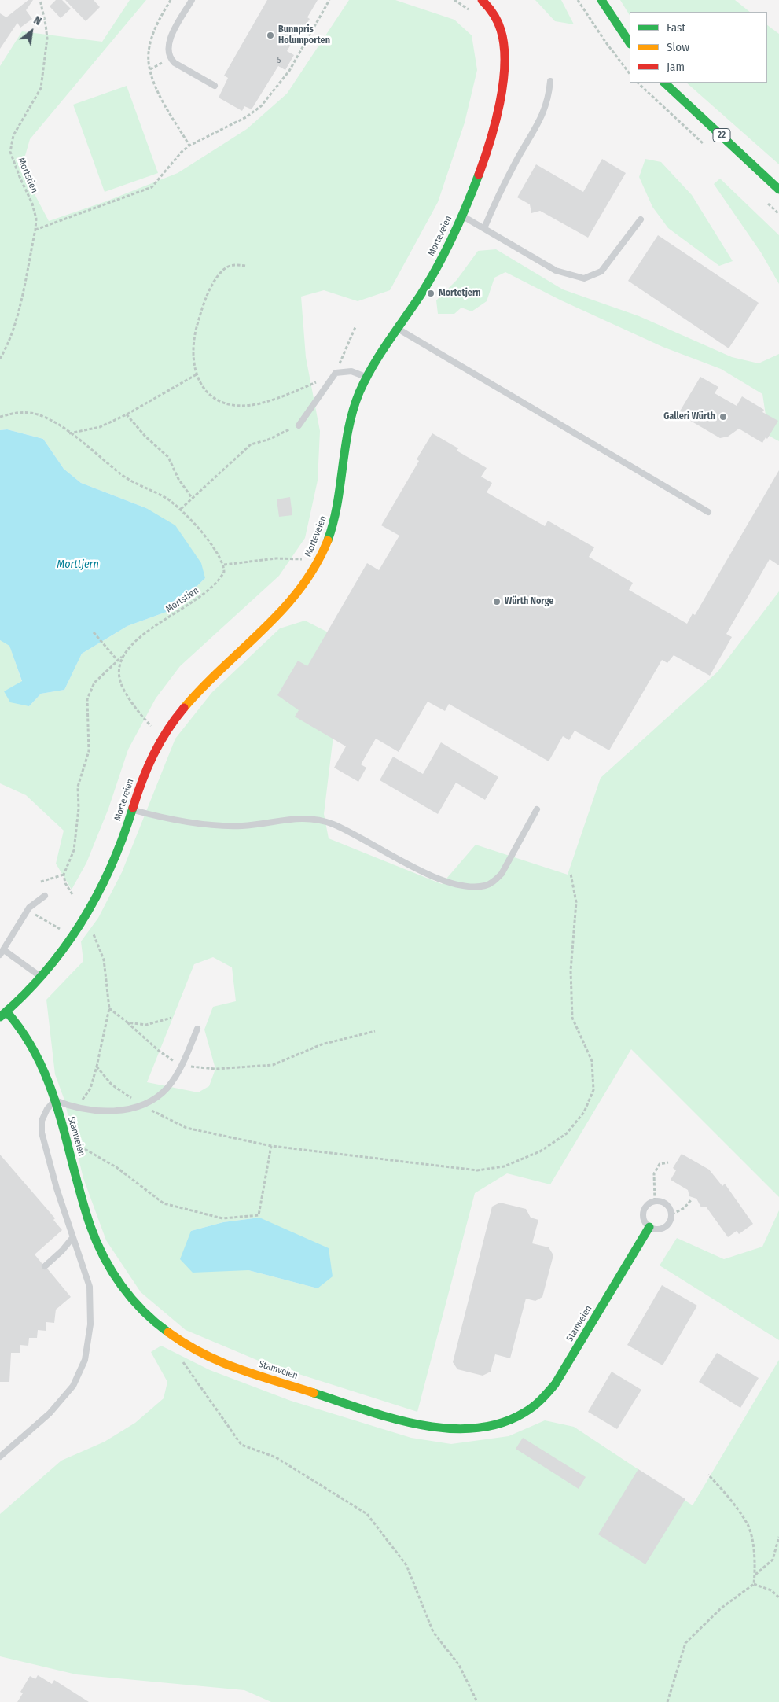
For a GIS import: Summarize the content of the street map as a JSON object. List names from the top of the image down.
{
  "streets": {
    "street": ["22", "Morteveien", "Stamveien"],
    "path": ["Mortstien"]
  },
  "crossings": [
    ["Morteveien", "Stamveien"]
  ],
  "water": ["Morttjern"],
  "places": [
    "Bunnpris Holumporten",
    "Mortetjern",
    "Galleri Würth",
    "Würth Norge"
  ],
  "house_numbers": ["5"],
  "legend": ["Fast", "Slow", "Jam"],
  "north": "top right"
}
